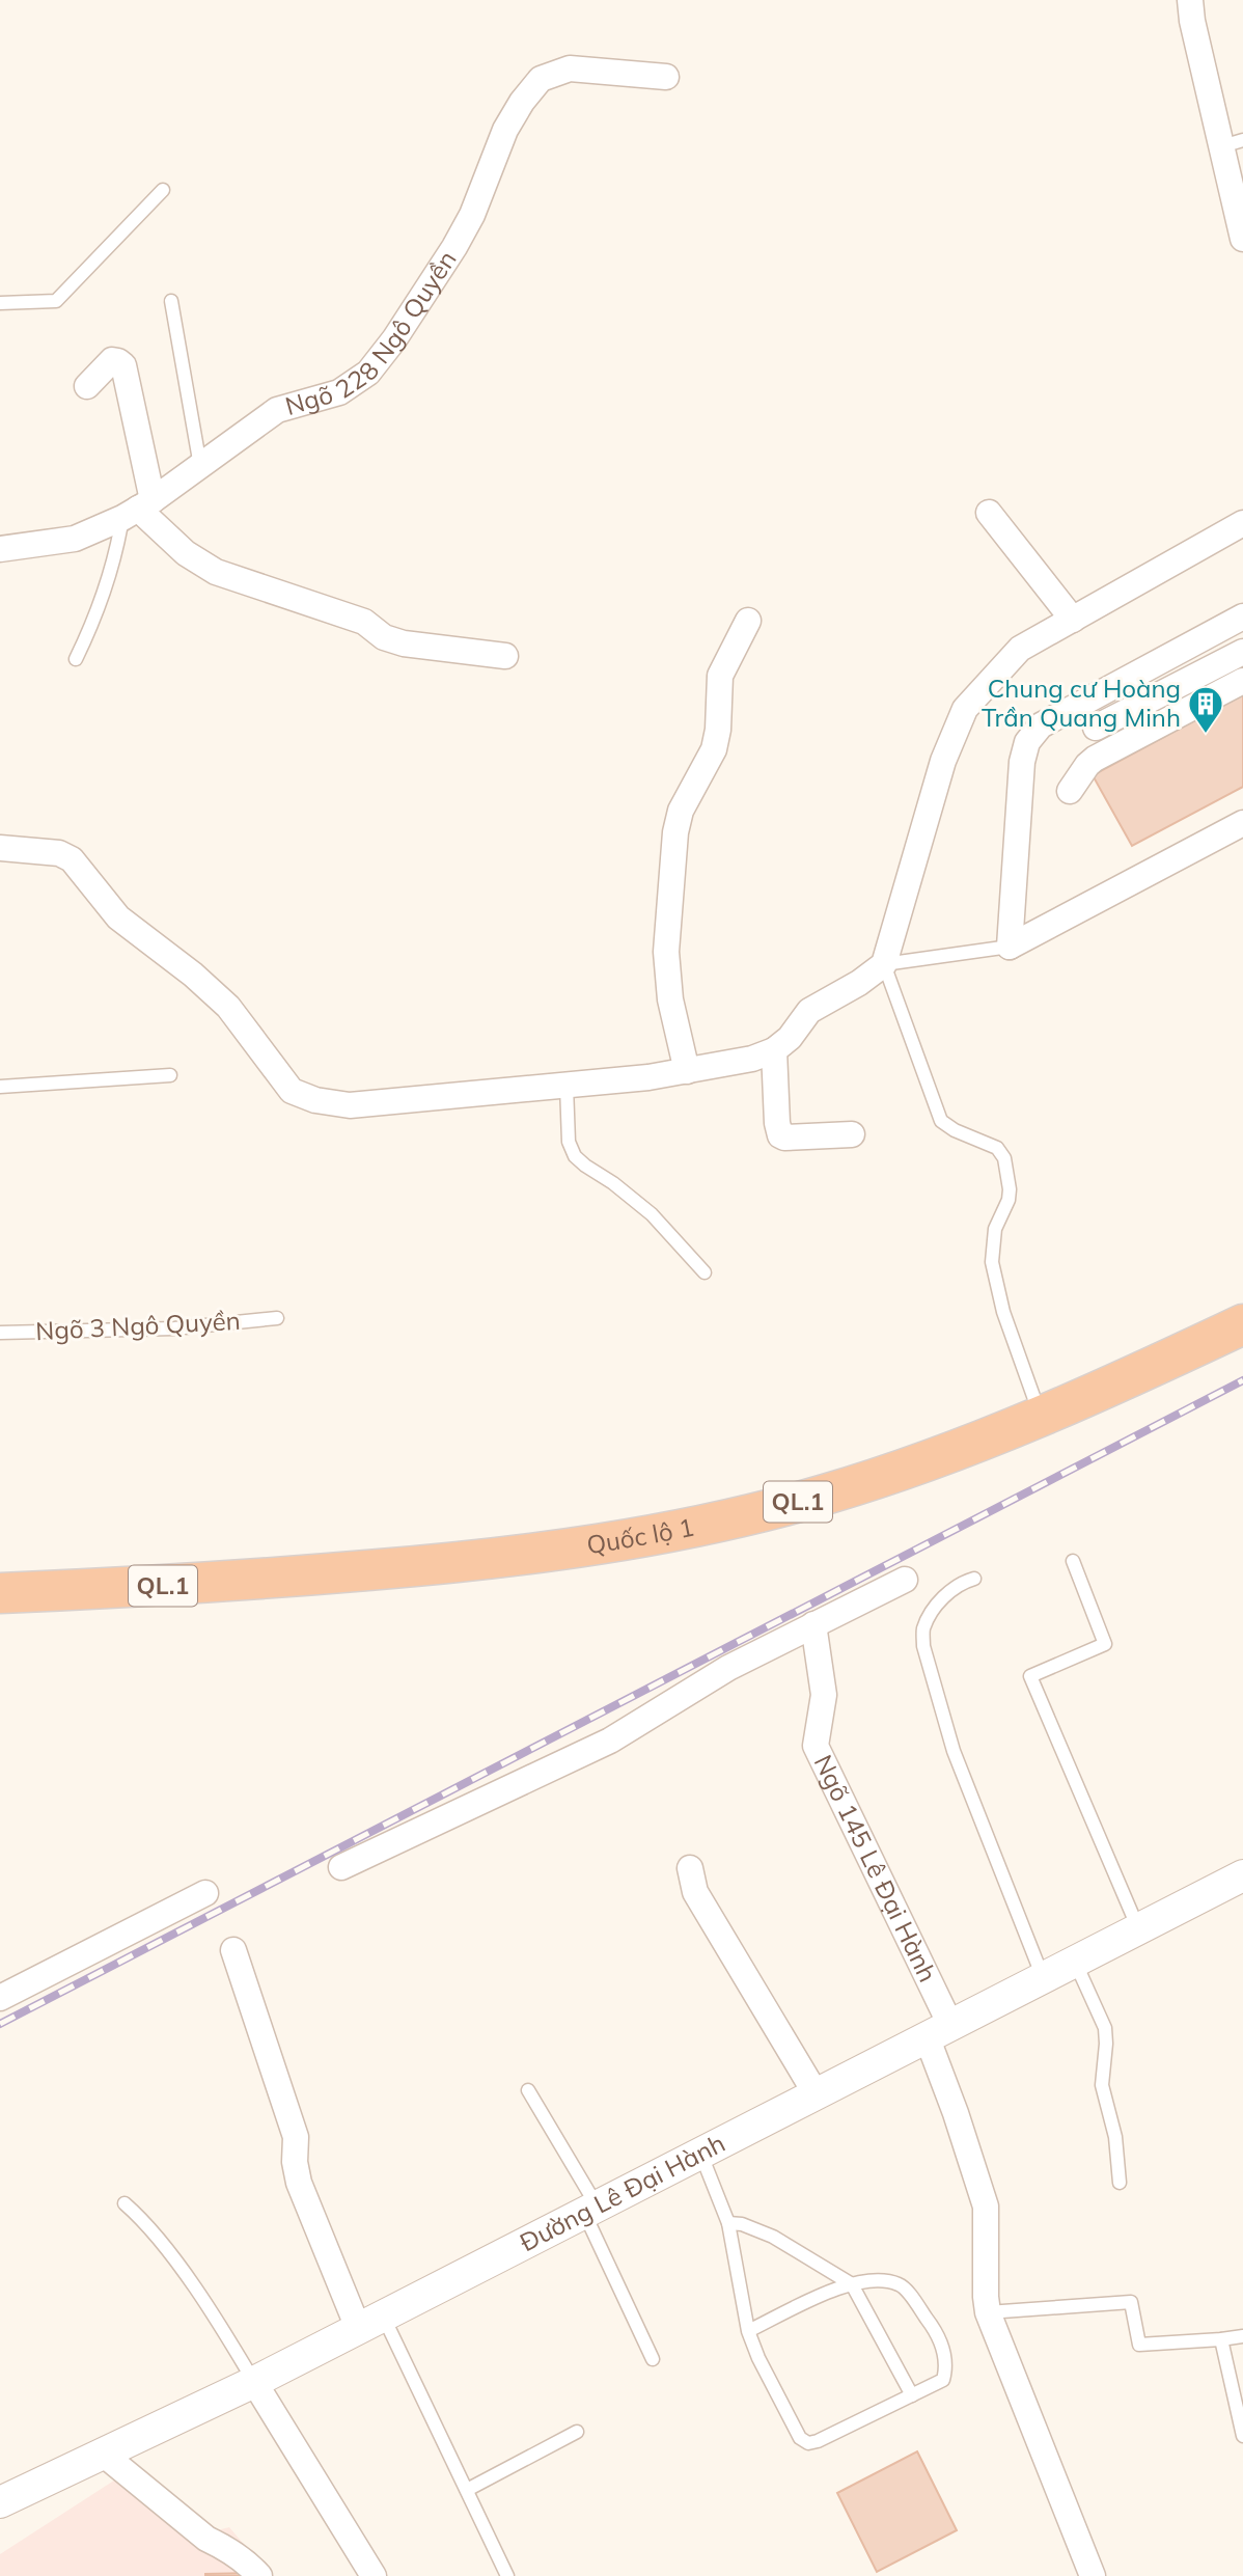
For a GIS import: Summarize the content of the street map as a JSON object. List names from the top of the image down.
{
  "streets": {
    "highway": ["QL.1", "Quốc lộ 1"],
    "street": ["Ngõ 228 Ngô Quyền", "Ngõ 145 Lê Đại Hành", "Đường Lê Đại Hành"],
    "lane": ["Ngõ 3 Ngô Quyền"]
  },
  "crossings": [
    ["Ngõ 145 Lê Đại Hành", "Đường Lê Đại Hành"]
  ],
  "places": {
    "building": ["Chung cư Hoàng Trần Quang Minh"]
  }
}
